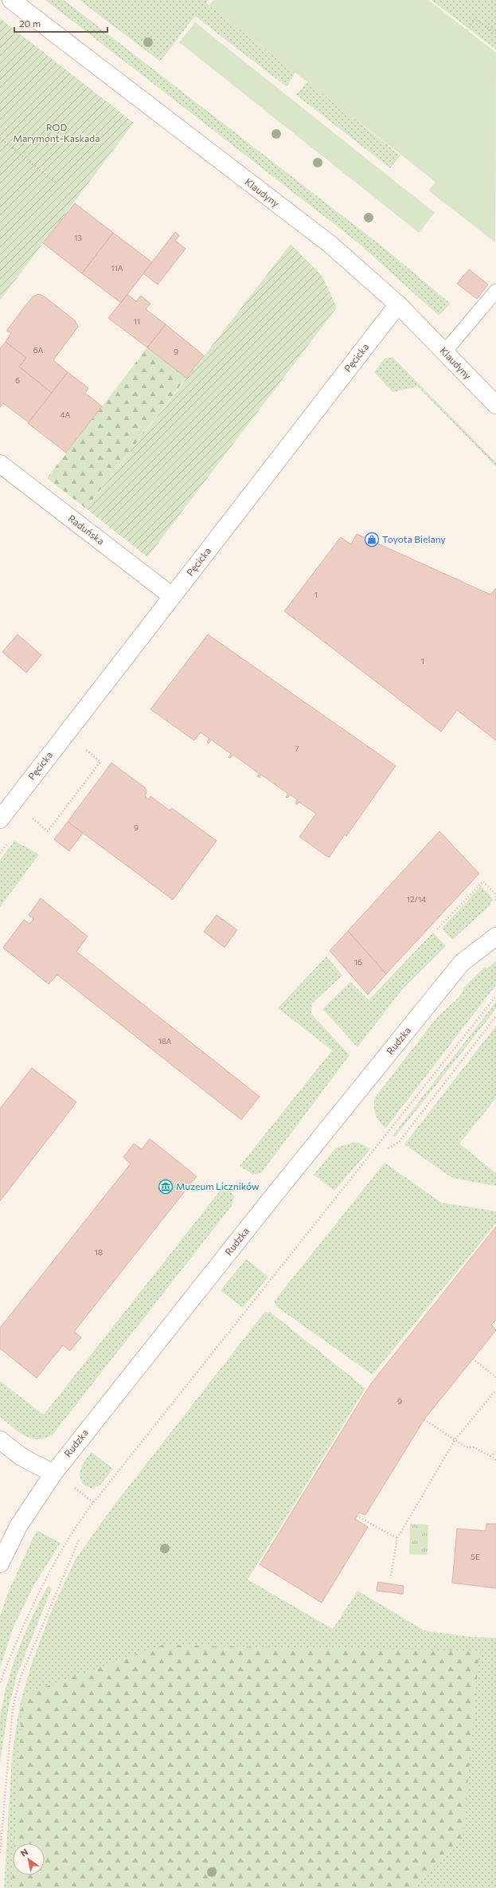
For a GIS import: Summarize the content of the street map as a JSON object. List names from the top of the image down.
{
  "streets": {
    "street": [
      "Klaudyny",
      "Pęcicka",
      "Raduńska",
      "Rudzka"
    ]
  },
  "crossings": [
    ["Klaudyny", "Pęcicka"],
    ["Pęcicka", "Raduńska"]
  ],
  "parks": ["ROD Marymont-Kaskada"],
  "places": {
    "shop": ["Toyota Bielany"],
    "museum": ["Muzeum Liczników"]
  },
  "house_numbers": [
    "13",
    "11A",
    "11",
    "6A",
    "9",
    "6",
    "4A",
    "1",
    "1",
    "7",
    "9",
    "12/14",
    "16",
    "18A",
    "18",
    "9",
    "5E"
  ],
  "scale_bar": "20 m",
  "north": "top left"
}
